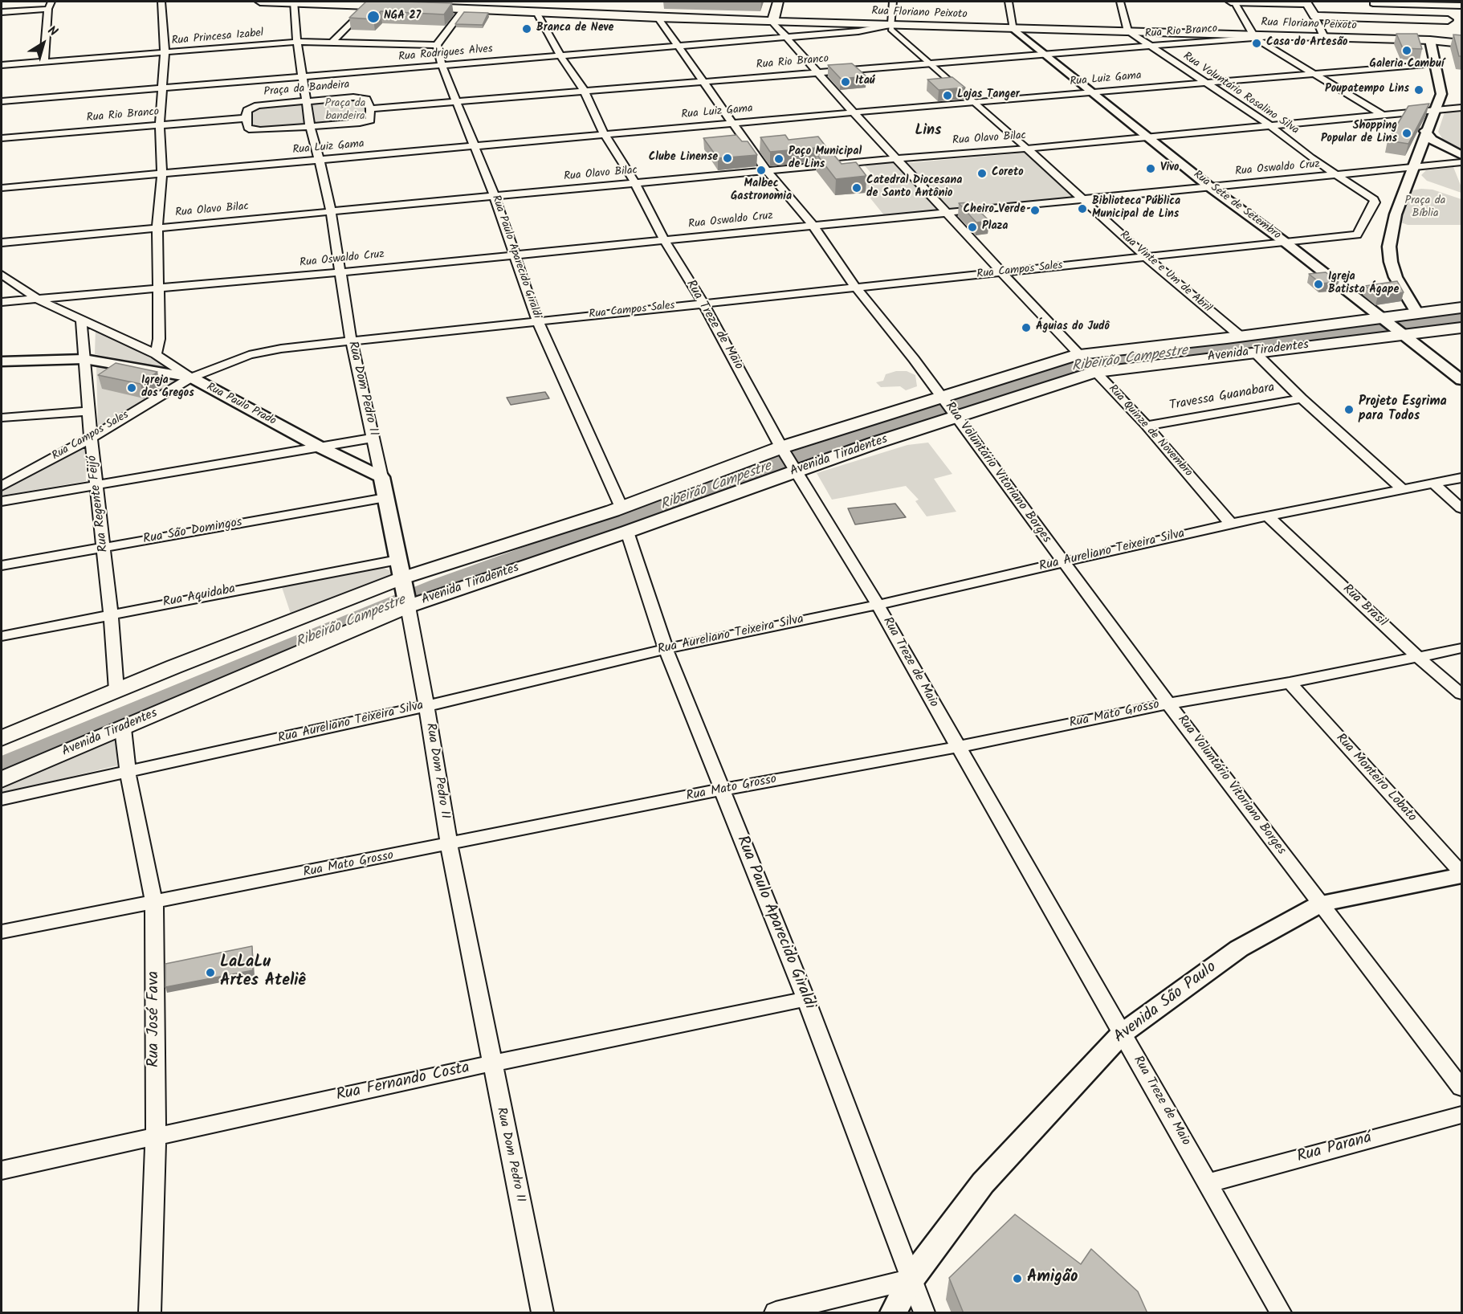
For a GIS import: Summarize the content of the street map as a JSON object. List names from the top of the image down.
{
  "streets": {
    "main road": ["Rua Floriano Peixoto", "Avenida Tiradentes"],
    "street": [
      "Rua Rio Branco",
      "Rua Princesa Izabel",
      "Rua Rodrigues Alves",
      "Rua Luiz Gama",
      "Praça da Bandeira",
      "Rua Voluntário Rosalino Silva",
      "Rua Olavo Bilac",
      "Rua Oswaldo Cruz",
      "Rua Sete de Setembro",
      "Rua Paulo Aparecido Giraldi",
      "Rua Campos Sales",
      "Rua Vinte e Um de Abril",
      "Rua Treze de Maio",
      "Rua Dom Pedro II",
      "Travessa Guanabara",
      "Rua Paulo Prado",
      "Rua Quinze de Novembro",
      "Rua Voluntário Vitoriano Borges",
      "Rua Regente Feijó",
      "Rua São Domingos",
      "Rua Aureliano Teixeira Silva",
      "Rua Aquidaba",
      "Rua Brasil",
      "Rua Mato Grosso",
      "Rua Monteiro Lobato",
      "Avenida São Paulo",
      "Rua José Fava",
      "Rua Fernando Costa",
      "Rua Paraná"
    ]
  },
  "crossings": [
    ["Rua Floriano Peixoto", "Rua Rio Branco"],
    ["Rua Floriano Peixoto", "Rua Rodrigues Alves"],
    ["Rua Floriano Peixoto", "Rua Voluntário Rosalino Silva"],
    ["Rua Floriano Peixoto", "Rua Sete de Setembro"],
    ["Rua Floriano Peixoto", "Rua Treze de Maio"],
    ["Rua Floriano Peixoto", "Rua Quinze de Novembro"],
    ["Rua Floriano Peixoto", "Rua Voluntário Vitoriano Borges"],
    ["Rua Rio Branco", "Praça da Bandeira"],
    ["Rua Rio Branco", "Rua Voluntário Rosalino Silva"],
    ["Rua Rio Branco", "Rua Sete de Setembro"],
    ["Rua Rio Branco", "Rua Paulo Aparecido Giraldi"],
    ["Rua Rio Branco", "Rua Treze de Maio"],
    ["Rua Rio Branco", "Rua Quinze de Novembro"],
    ["Rua Rio Branco", "Rua Voluntário Vitoriano Borges"],
    ["Rua Princesa Izabel", "Rua Paulo Aparecido Giraldi"],
    ["Rua Princesa Izabel", "Rua Dom Pedro II"],
    ["Rua Rodrigues Alves", "Rua Paulo Aparecido Giraldi"],
    ["Rua Rodrigues Alves", "Rua Treze de Maio"],
    ["Rua Rodrigues Alves", "Rua Dom Pedro II"],
    ["Rua Rodrigues Alves", "Rua Quinze de Novembro"],
    ["Rua Rodrigues Alves", "Rua Voluntário Vitoriano Borges"],
    ["Rua Luiz Gama", "Rua Voluntário Rosalino Silva"],
    ["Rua Luiz Gama", "Rua Sete de Setembro"],
    ["Rua Luiz Gama", "Rua Paulo Aparecido Giraldi"],
    ["Rua Luiz Gama", "Rua Treze de Maio"],
    ["Rua Luiz Gama", "Rua Dom Pedro II"],
    ["Rua Luiz Gama", "Rua Quinze de Novembro"],
    ["Rua Luiz Gama", "Rua Voluntário Vitoriano Borges"],
    ["Praça da Bandeira", "Rua Dom Pedro II"],
    ["Rua Voluntário Rosalino Silva", "Rua Olavo Bilac"],
    ["Rua Voluntário Rosalino Silva", "Rua Oswaldo Cruz"],
    ["Rua Voluntário Rosalino Silva", "Rua Campos Sales"],
    ["Rua Olavo Bilac", "Rua Sete de Setembro"],
    ["Rua Olavo Bilac", "Rua Paulo Aparecido Giraldi"],
    ["Rua Olavo Bilac", "Rua Vinte e Um de Abril"],
    ["Rua Olavo Bilac", "Rua Treze de Maio"],
    ["Rua Olavo Bilac", "Rua Dom Pedro II"],
    ["Rua Olavo Bilac", "Rua Quinze de Novembro"],
    ["Rua Olavo Bilac", "Rua Voluntário Vitoriano Borges"],
    ["Rua Oswaldo Cruz", "Rua Sete de Setembro"],
    ["Rua Oswaldo Cruz", "Rua Paulo Aparecido Giraldi"],
    ["Rua Oswaldo Cruz", "Rua Vinte e Um de Abril"],
    ["Rua Oswaldo Cruz", "Rua Treze de Maio"],
    ["Rua Oswaldo Cruz", "Rua Dom Pedro II"],
    ["Rua Oswaldo Cruz", "Rua Paulo Prado"],
    ["Rua Oswaldo Cruz", "Rua Quinze de Novembro"],
    ["Rua Oswaldo Cruz", "Rua Voluntário Vitoriano Borges"],
    ["Rua Sete de Setembro", "Rua Campos Sales"],
    ["Rua Sete de Setembro", "Avenida Tiradentes"],
    ["Rua Paulo Aparecido Giraldi", "Rua Campos Sales"],
    ["Rua Paulo Aparecido Giraldi", "Avenida Tiradentes"],
    ["Rua Paulo Aparecido Giraldi", "Rua Aureliano Teixeira Silva"],
    ["Rua Paulo Aparecido Giraldi", "Rua Mato Grosso"],
    ["Rua Paulo Aparecido Giraldi", "Avenida São Paulo"],
    ["Rua Paulo Aparecido Giraldi", "Rua Fernando Costa"],
    ["Rua Campos Sales", "Rua Vinte e Um de Abril"],
    ["Rua Campos Sales", "Rua Treze de Maio"],
    ["Rua Campos Sales", "Rua Dom Pedro II"],
    ["Rua Campos Sales", "Rua Paulo Prado"],
    ["Rua Campos Sales", "Rua Quinze de Novembro"],
    ["Rua Campos Sales", "Rua Voluntário Vitoriano Borges"],
    ["Rua Campos Sales", "Rua Regente Feijó"],
    ["Rua Vinte e Um de Abril", "Avenida Tiradentes"],
    ["Rua Treze de Maio", "Avenida Tiradentes"],
    ["Rua Treze de Maio", "Rua Aureliano Teixeira Silva"],
    ["Rua Treze de Maio", "Rua Mato Grosso"],
    ["Rua Treze de Maio", "Avenida São Paulo"],
    ["Rua Treze de Maio", "Rua Paraná"],
    ["Avenida Tiradentes", "Rua Dom Pedro II"],
    ["Avenida Tiradentes", "Rua Quinze de Novembro"],
    ["Avenida Tiradentes", "Rua Voluntário Vitoriano Borges"],
    ["Avenida Tiradentes", "Rua Regente Feijó"],
    ["Avenida Tiradentes", "Rua José Fava"],
    ["Rua Dom Pedro II", "Rua Paulo Prado"],
    ["Rua Dom Pedro II", "Rua São Domingos"],
    ["Rua Dom Pedro II", "Rua Aureliano Teixeira Silva"],
    ["Rua Dom Pedro II", "Rua Aquidaba"],
    ["Rua Dom Pedro II", "Rua Mato Grosso"],
    ["Rua Dom Pedro II", "Rua Fernando Costa"],
    ["Travessa Guanabara", "Rua Quinze de Novembro"],
    ["Rua Paulo Prado", "Rua Regente Feijó"],
    ["Rua Quinze de Novembro", "Rua Aureliano Teixeira Silva"],
    ["Rua Voluntário Vitoriano Borges", "Rua Aureliano Teixeira Silva"],
    ["Rua Voluntário Vitoriano Borges", "Rua Mato Grosso"],
    ["Rua Voluntário Vitoriano Borges", "Avenida São Paulo"],
    ["Rua Regente Feijó", "Rua São Domingos"],
    ["Rua Regente Feijó", "Rua Aquidaba"],
    ["Rua Aureliano Teixeira Silva", "Rua Brasil"],
    ["Rua Aureliano Teixeira Silva", "Rua José Fava"],
    ["Rua Brasil", "Rua Mato Grosso"],
    ["Rua Mato Grosso", "Rua Monteiro Lobato"],
    ["Rua Mato Grosso", "Rua José Fava"],
    ["Rua Monteiro Lobato", "Avenida São Paulo"],
    ["Rua José Fava", "Rua Fernando Costa"]
  ],
  "districts": ["Lins"],
  "water": ["Ribeirão Campestre"],
  "parks": ["Praça da bandeira", "Praça da Bíblia"],
  "places": [
    "NGA 27",
    "Branca de Neve",
    "Casa do Artesão",
    "Galeria Cambuí",
    "Itaú",
    "Poupatempo Lins",
    "Lojas Tanger",
    "Shopping Popular de Lins",
    "Clube Linense",
    "Paço Municipal de Lins",
    "Vivo",
    "Malbec Gastronomia",
    "Coreto",
    "Catedral Diocesana de Santo Antônio",
    "Biblioteca Pública Municipal de Lins",
    "Cheiro Verde",
    "Plaza",
    "Igreja Batista Ágape",
    "Águias do Judô",
    "Igreja dos Gregos",
    "Projeto Esgrima para Todos",
    "LaLaLu Artes Ateliê",
    "Amigão"
  ],
  "north": "top right"
}
